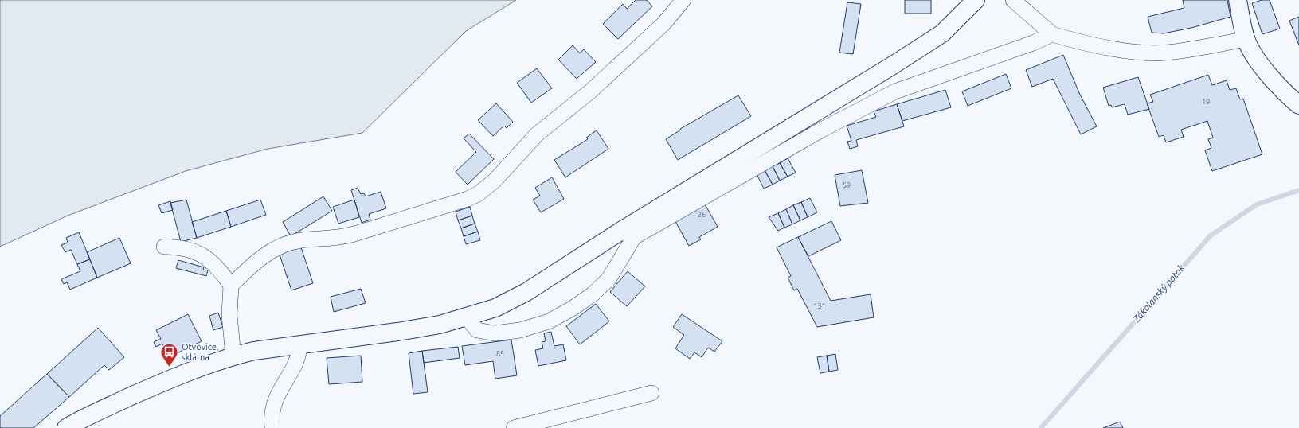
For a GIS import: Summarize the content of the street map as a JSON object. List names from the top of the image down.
{
  "water": ["Zákolanský potok"],
  "places": {
    "bus stop": ["Otvovice, sklárna"]
  },
  "house_numbers": [
    "19",
    "59",
    "26",
    "131",
    "85"
  ]
}
